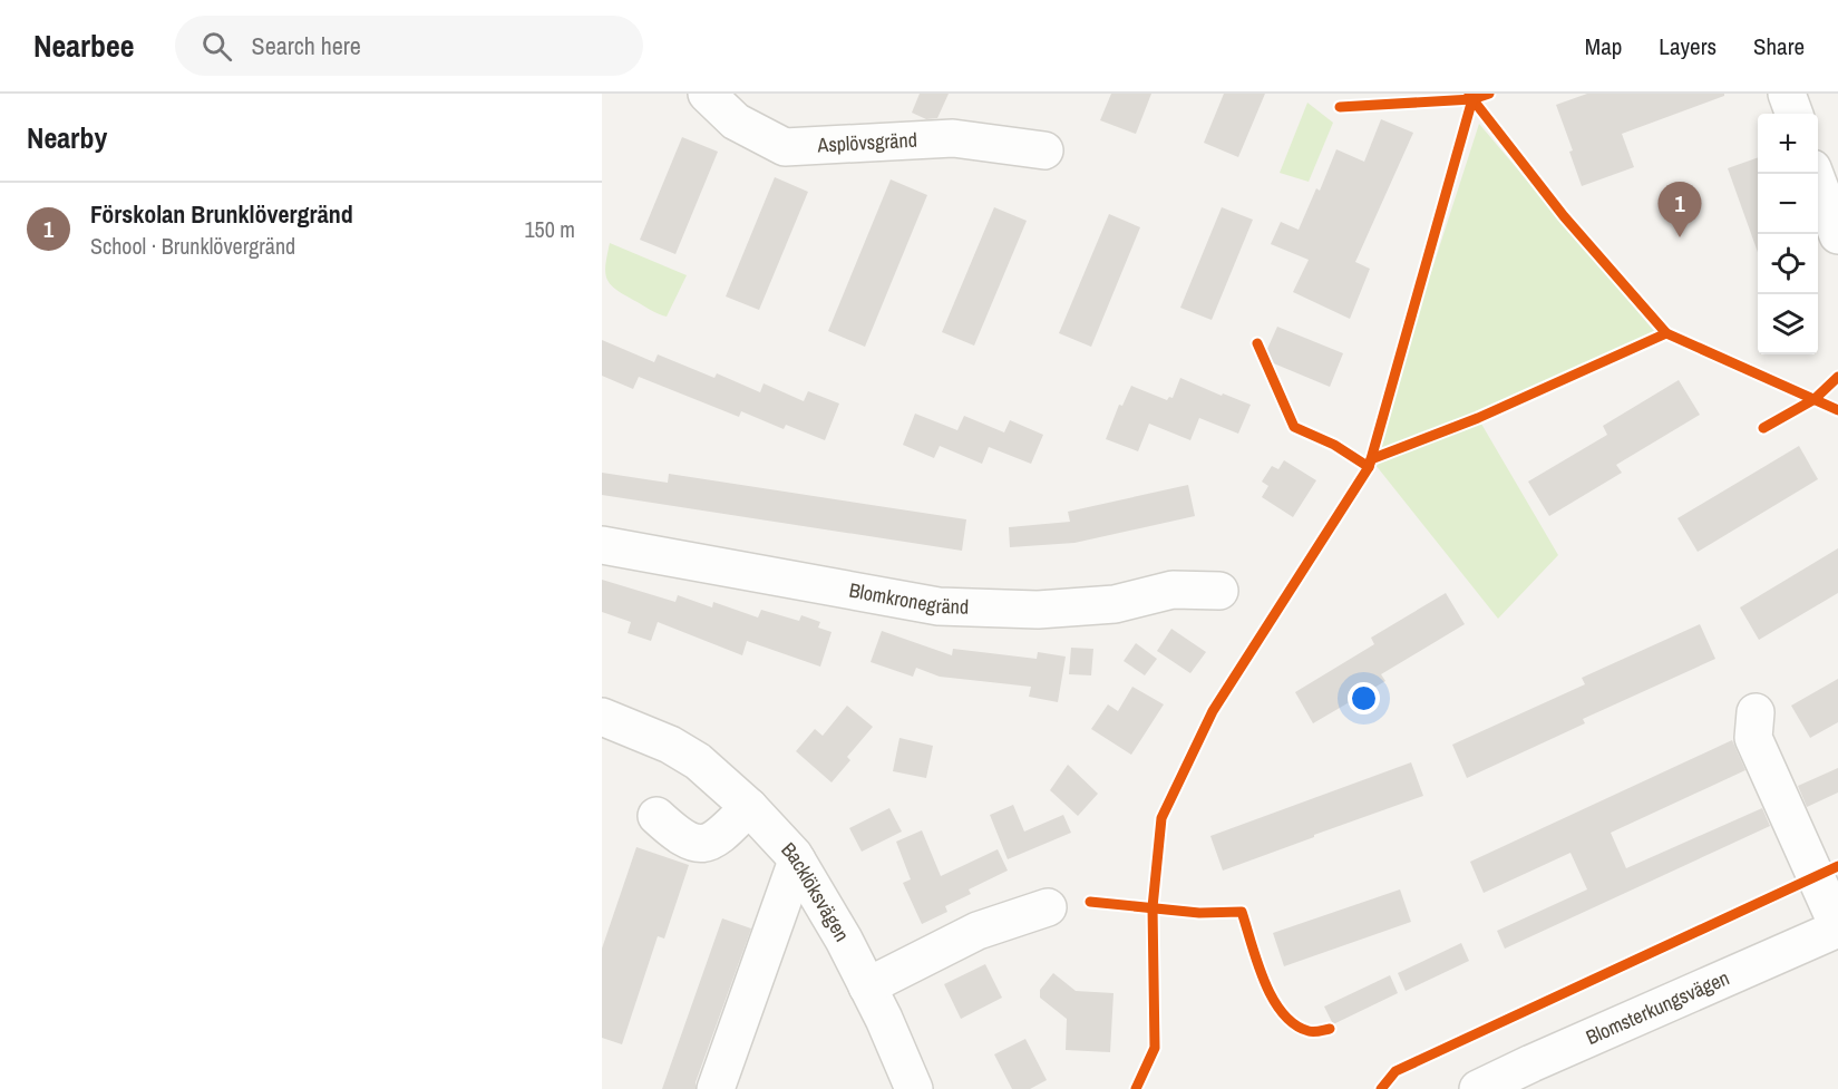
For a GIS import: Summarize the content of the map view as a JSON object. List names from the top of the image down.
{
  "streets": {
    "street": [
      "Asplövsgränd",
      "Blomkronegränd",
      "Backlöksvägen",
      "Blomsterkungsvägen"
    ]
  },
  "page": {
    "header": "Nearbee",
    "search": "Search here",
    "nav": ["Map", "Layers", "Share"],
    "heading": "Nearby",
    "map_buttons": ["+", "−"],
    "list": [
      {
        "mark": "1",
        "name": "Förskolan Brunklövergränd",
        "note": "School · Brunklövergränd",
        "value": "150 m"
      }
    ],
    "pins": "1"
  }
}
